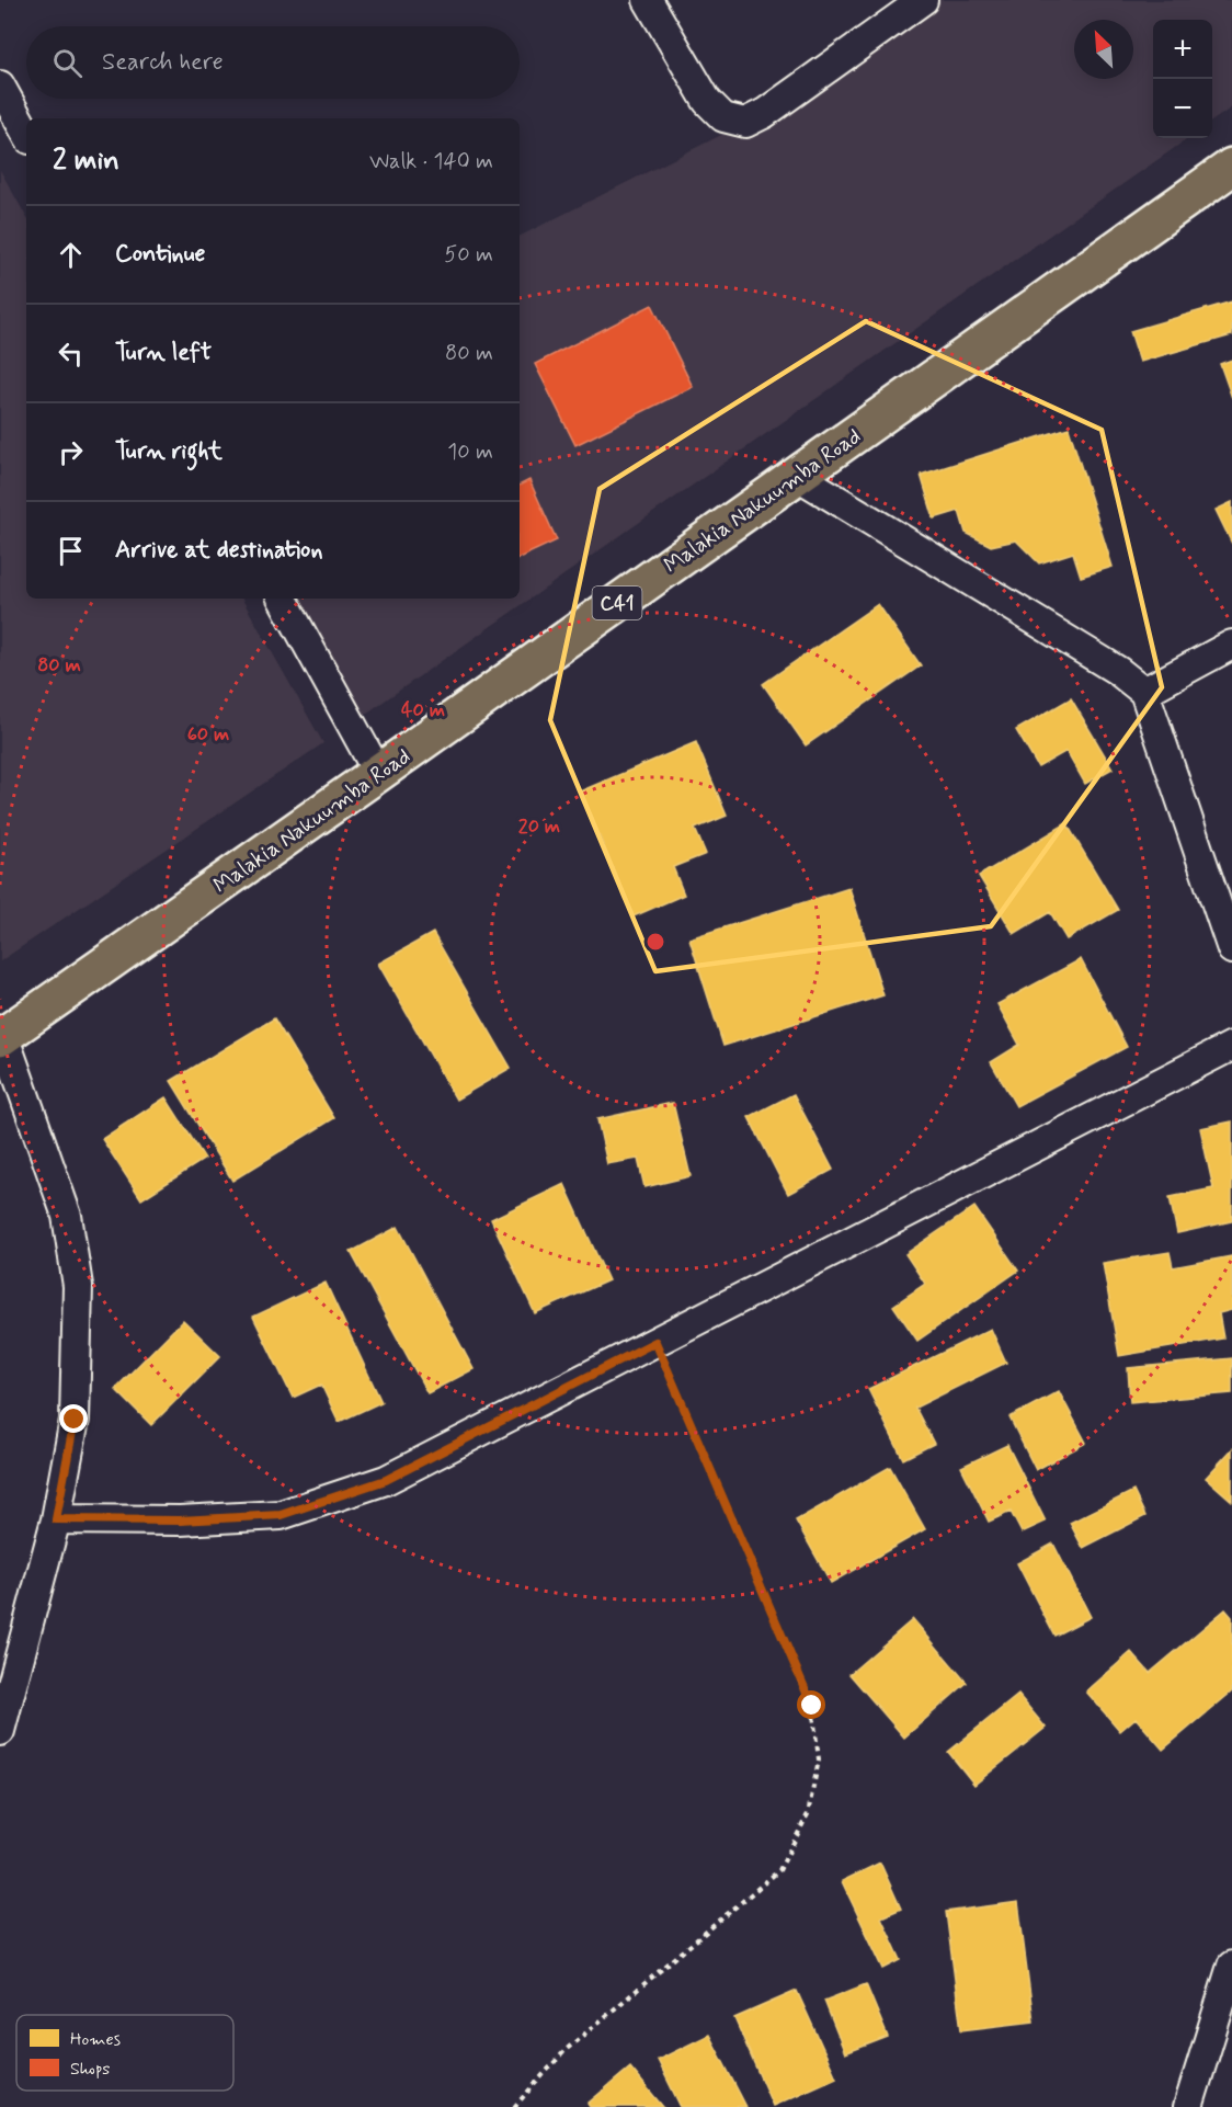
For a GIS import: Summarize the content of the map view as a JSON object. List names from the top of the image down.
{
  "streets": {
    "main road": ["Malakia Nakuumba Road", "C41"]
  },
  "legend": ["Homes", "Shops"],
  "north": "top left",
  "page": {
    "map_buttons": ["+", "−"],
    "search": "Search here",
    "heading": ["2 min", "Walk · 140 m"],
    "list": [
      ["Continue", "50 m"],
      ["Turn left", "80 m"],
      ["Turn right", "10 m"],
      "Arrive at destination"
    ]
  },
  "rings": [
    "80 m",
    "40 m",
    "60 m",
    "20 m"
  ]
}
